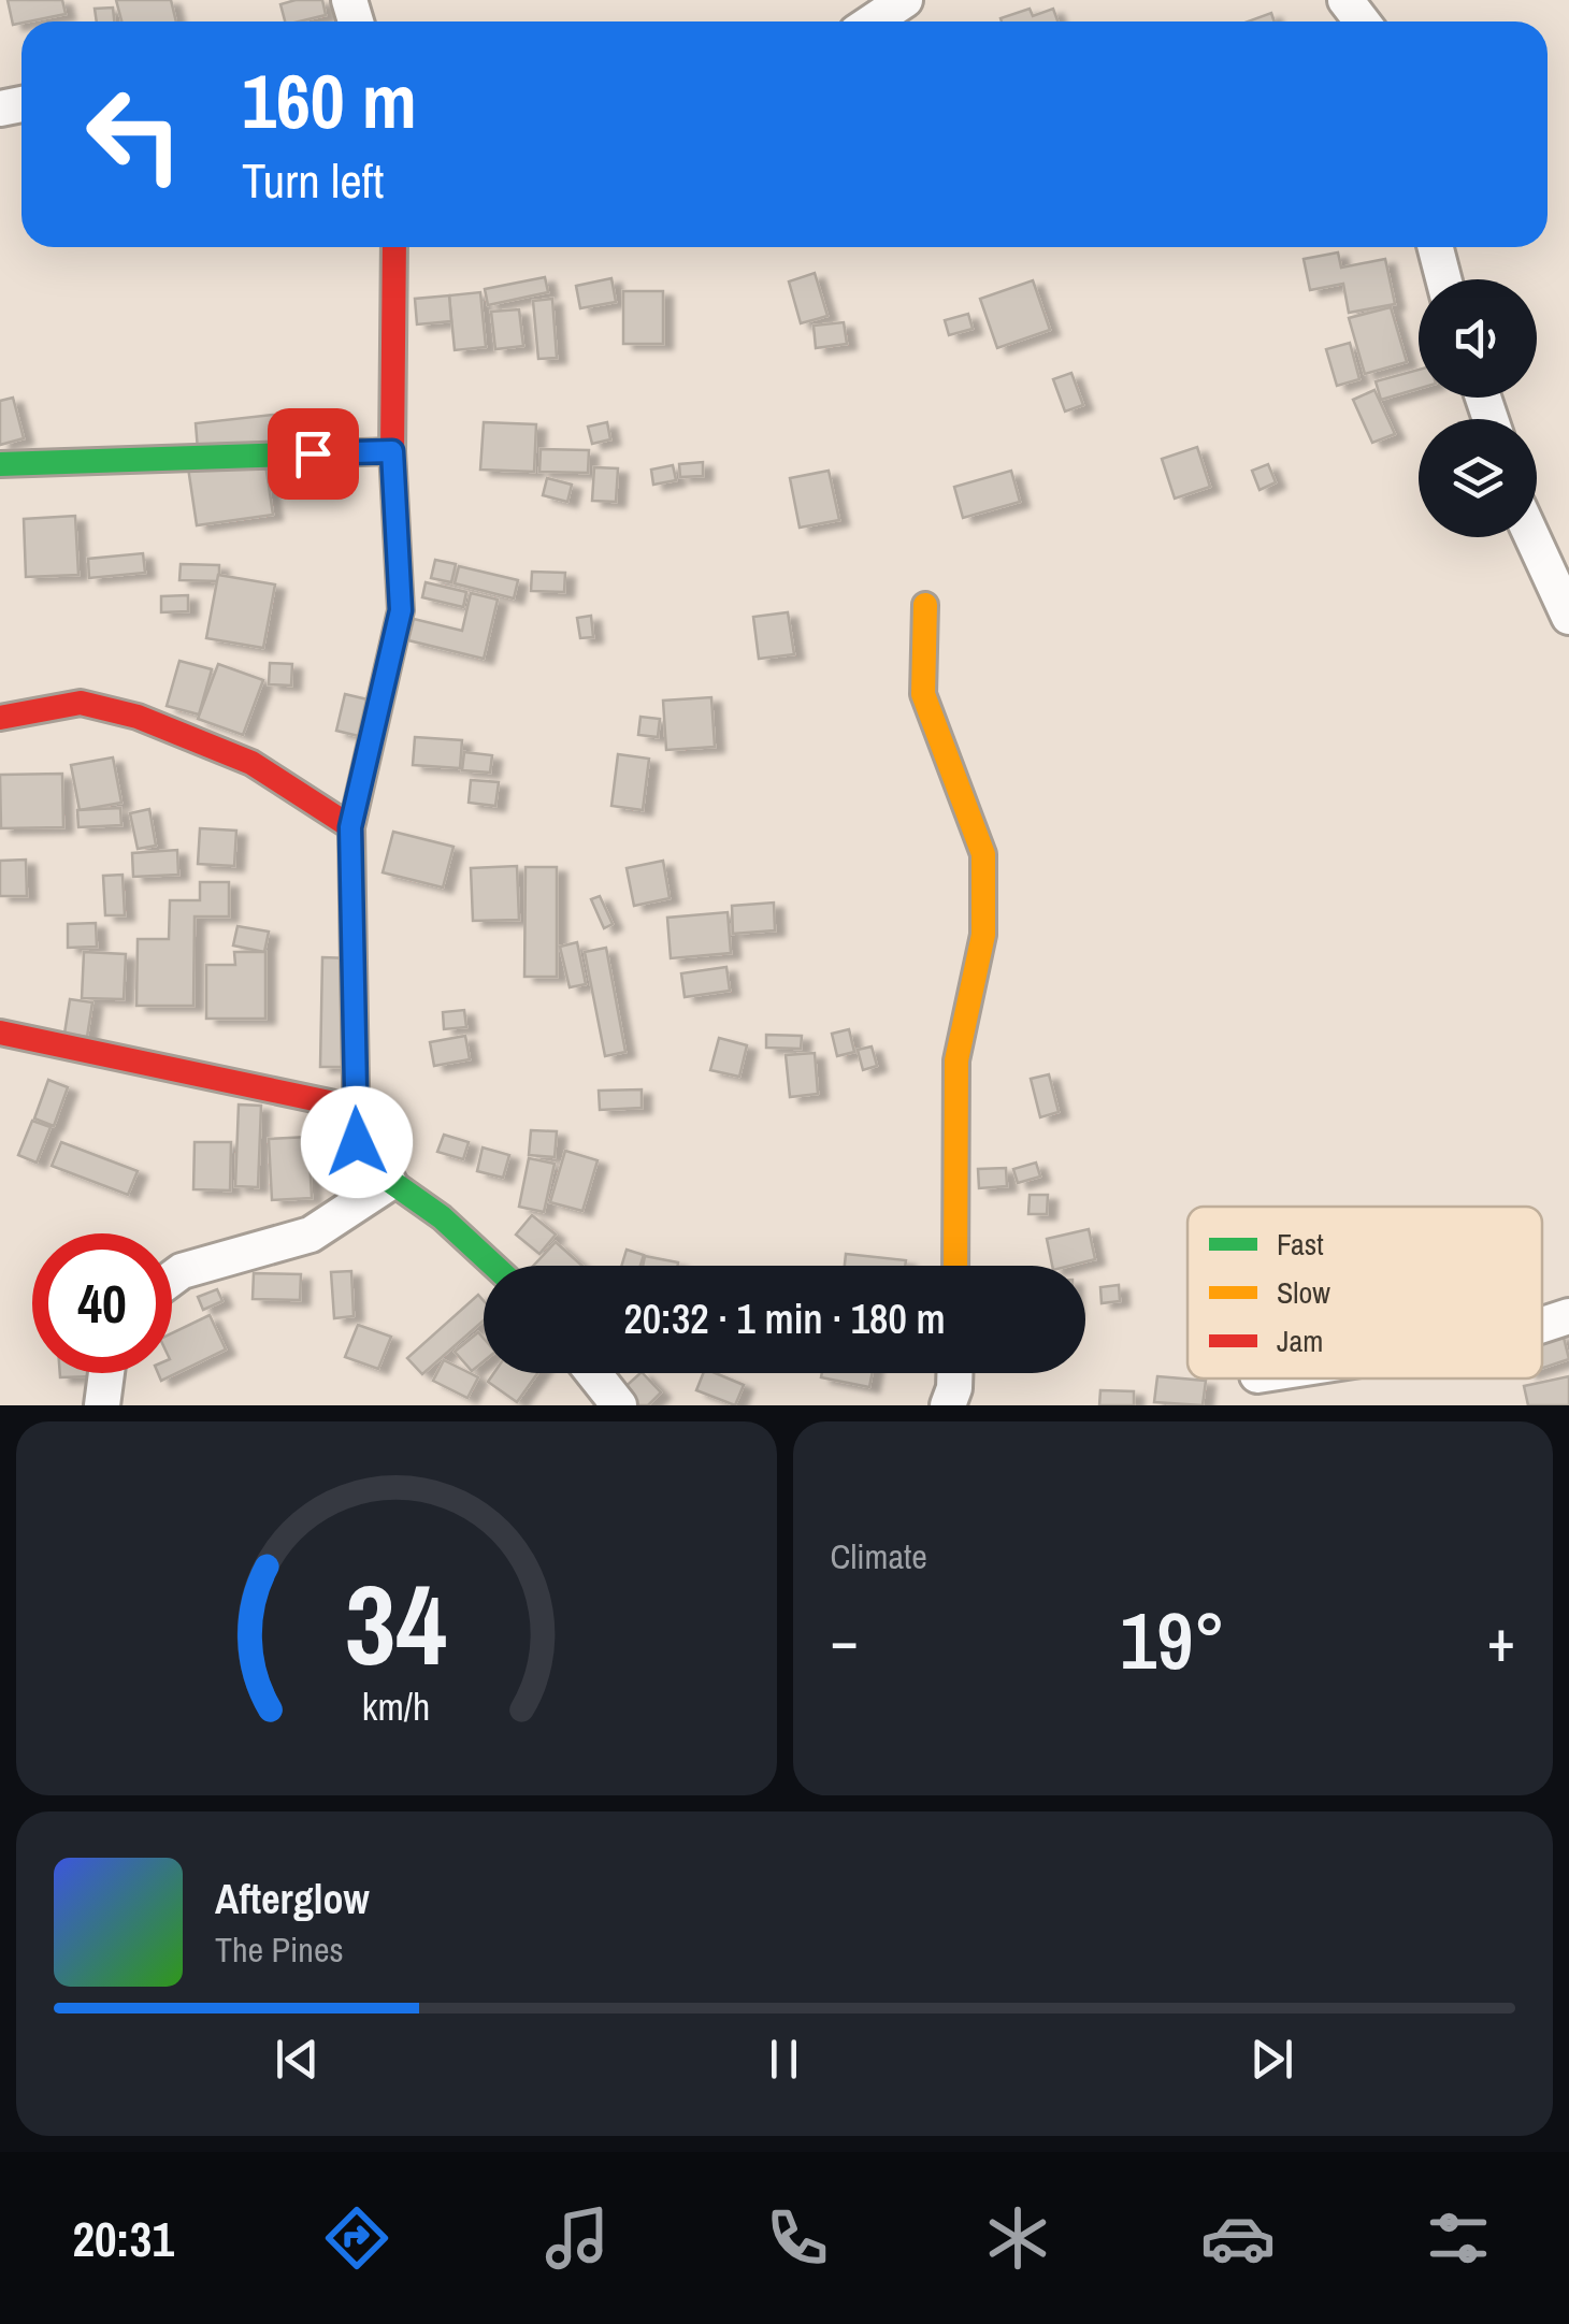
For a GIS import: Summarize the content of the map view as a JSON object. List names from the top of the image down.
{
  "legend": ["Fast", "Slow", "Jam"],
  "page": {
    "turn": ["160 m", "Turn left"],
    "limit": "40",
    "trip": "20:32 · 1 min · 180 m",
    "tile": "Climate",
    "heat": ["−", "19°", "+"],
    "song": ["Afterglow", "The Pines"],
    "tabs": "20:31",
    "gauge": ["34", "km/h"]
  }
}
